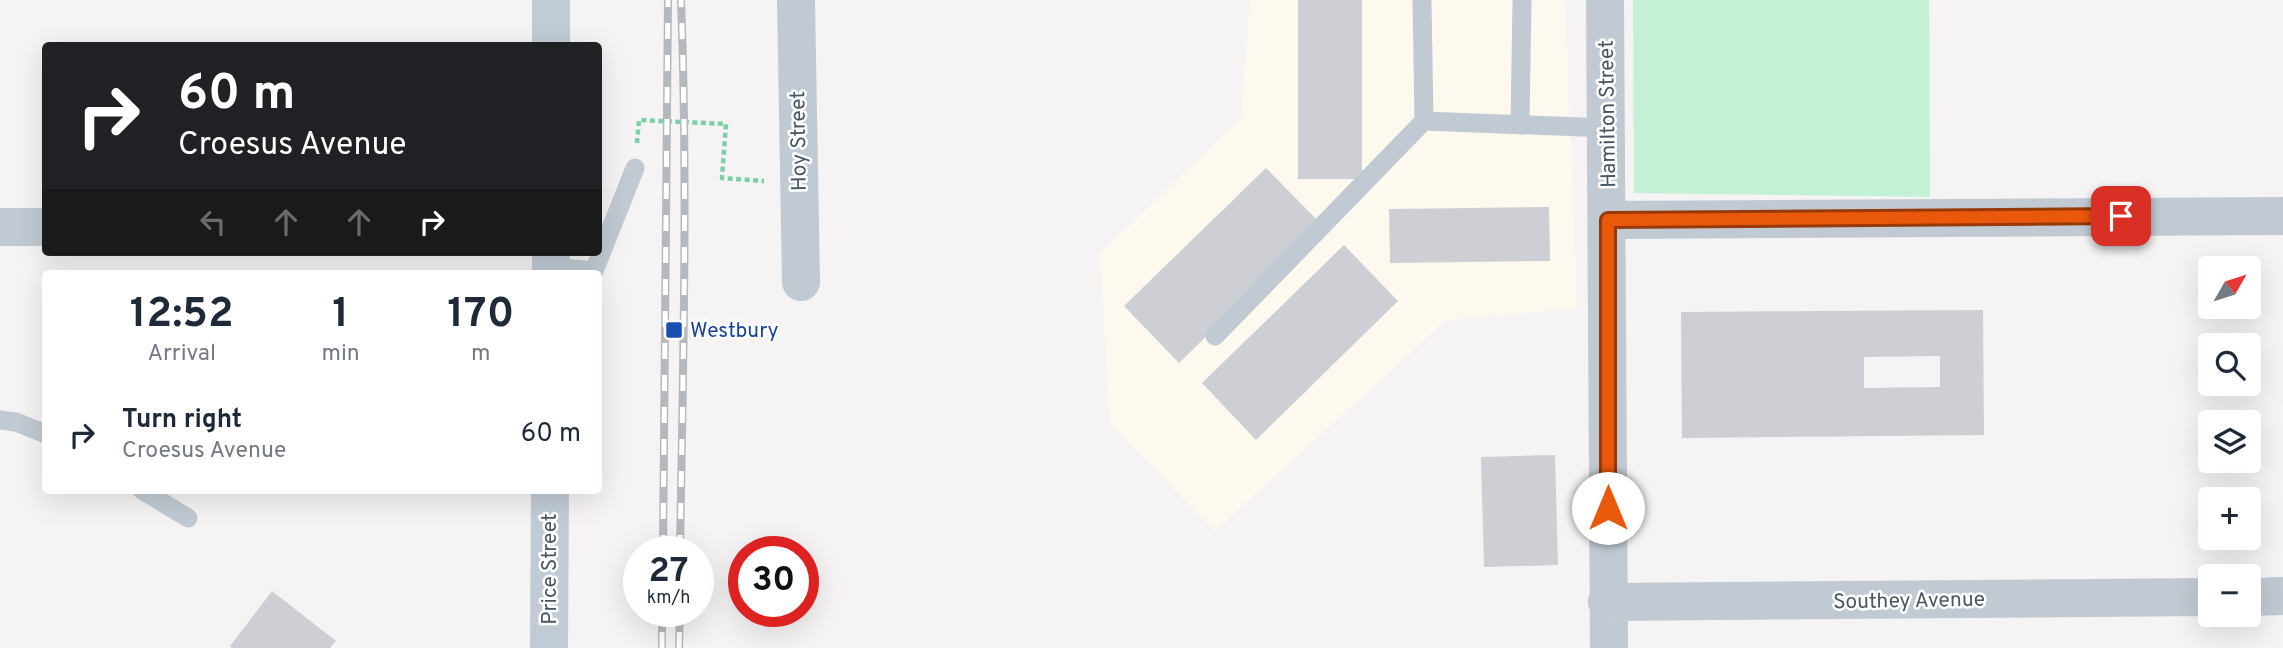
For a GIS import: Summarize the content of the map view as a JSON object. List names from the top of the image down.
{
  "streets": {
    "street": [
      "Hamilton Street",
      "Hoy Street",
      "Price Street",
      "Southey Avenue"
    ]
  },
  "crossings": [
    ["Hamilton Street", "Southey Avenue"]
  ],
  "places": {
    "transit": ["Westbury"]
  },
  "north": "top right",
  "page": {
    "turn": ["60 m", "Croesus Avenue"],
    "map_buttons": ["+", "−"],
    "eta": [
      "12:52",
      "Arrival",
      "1",
      "min",
      "170",
      "m"
    ],
    "list": [
      {
        "name": "Turn right",
        "note": "Croesus Avenue",
        "value": "60 m"
      }
    ],
    "speed": "27 km/h",
    "limit": "30"
  }
}
